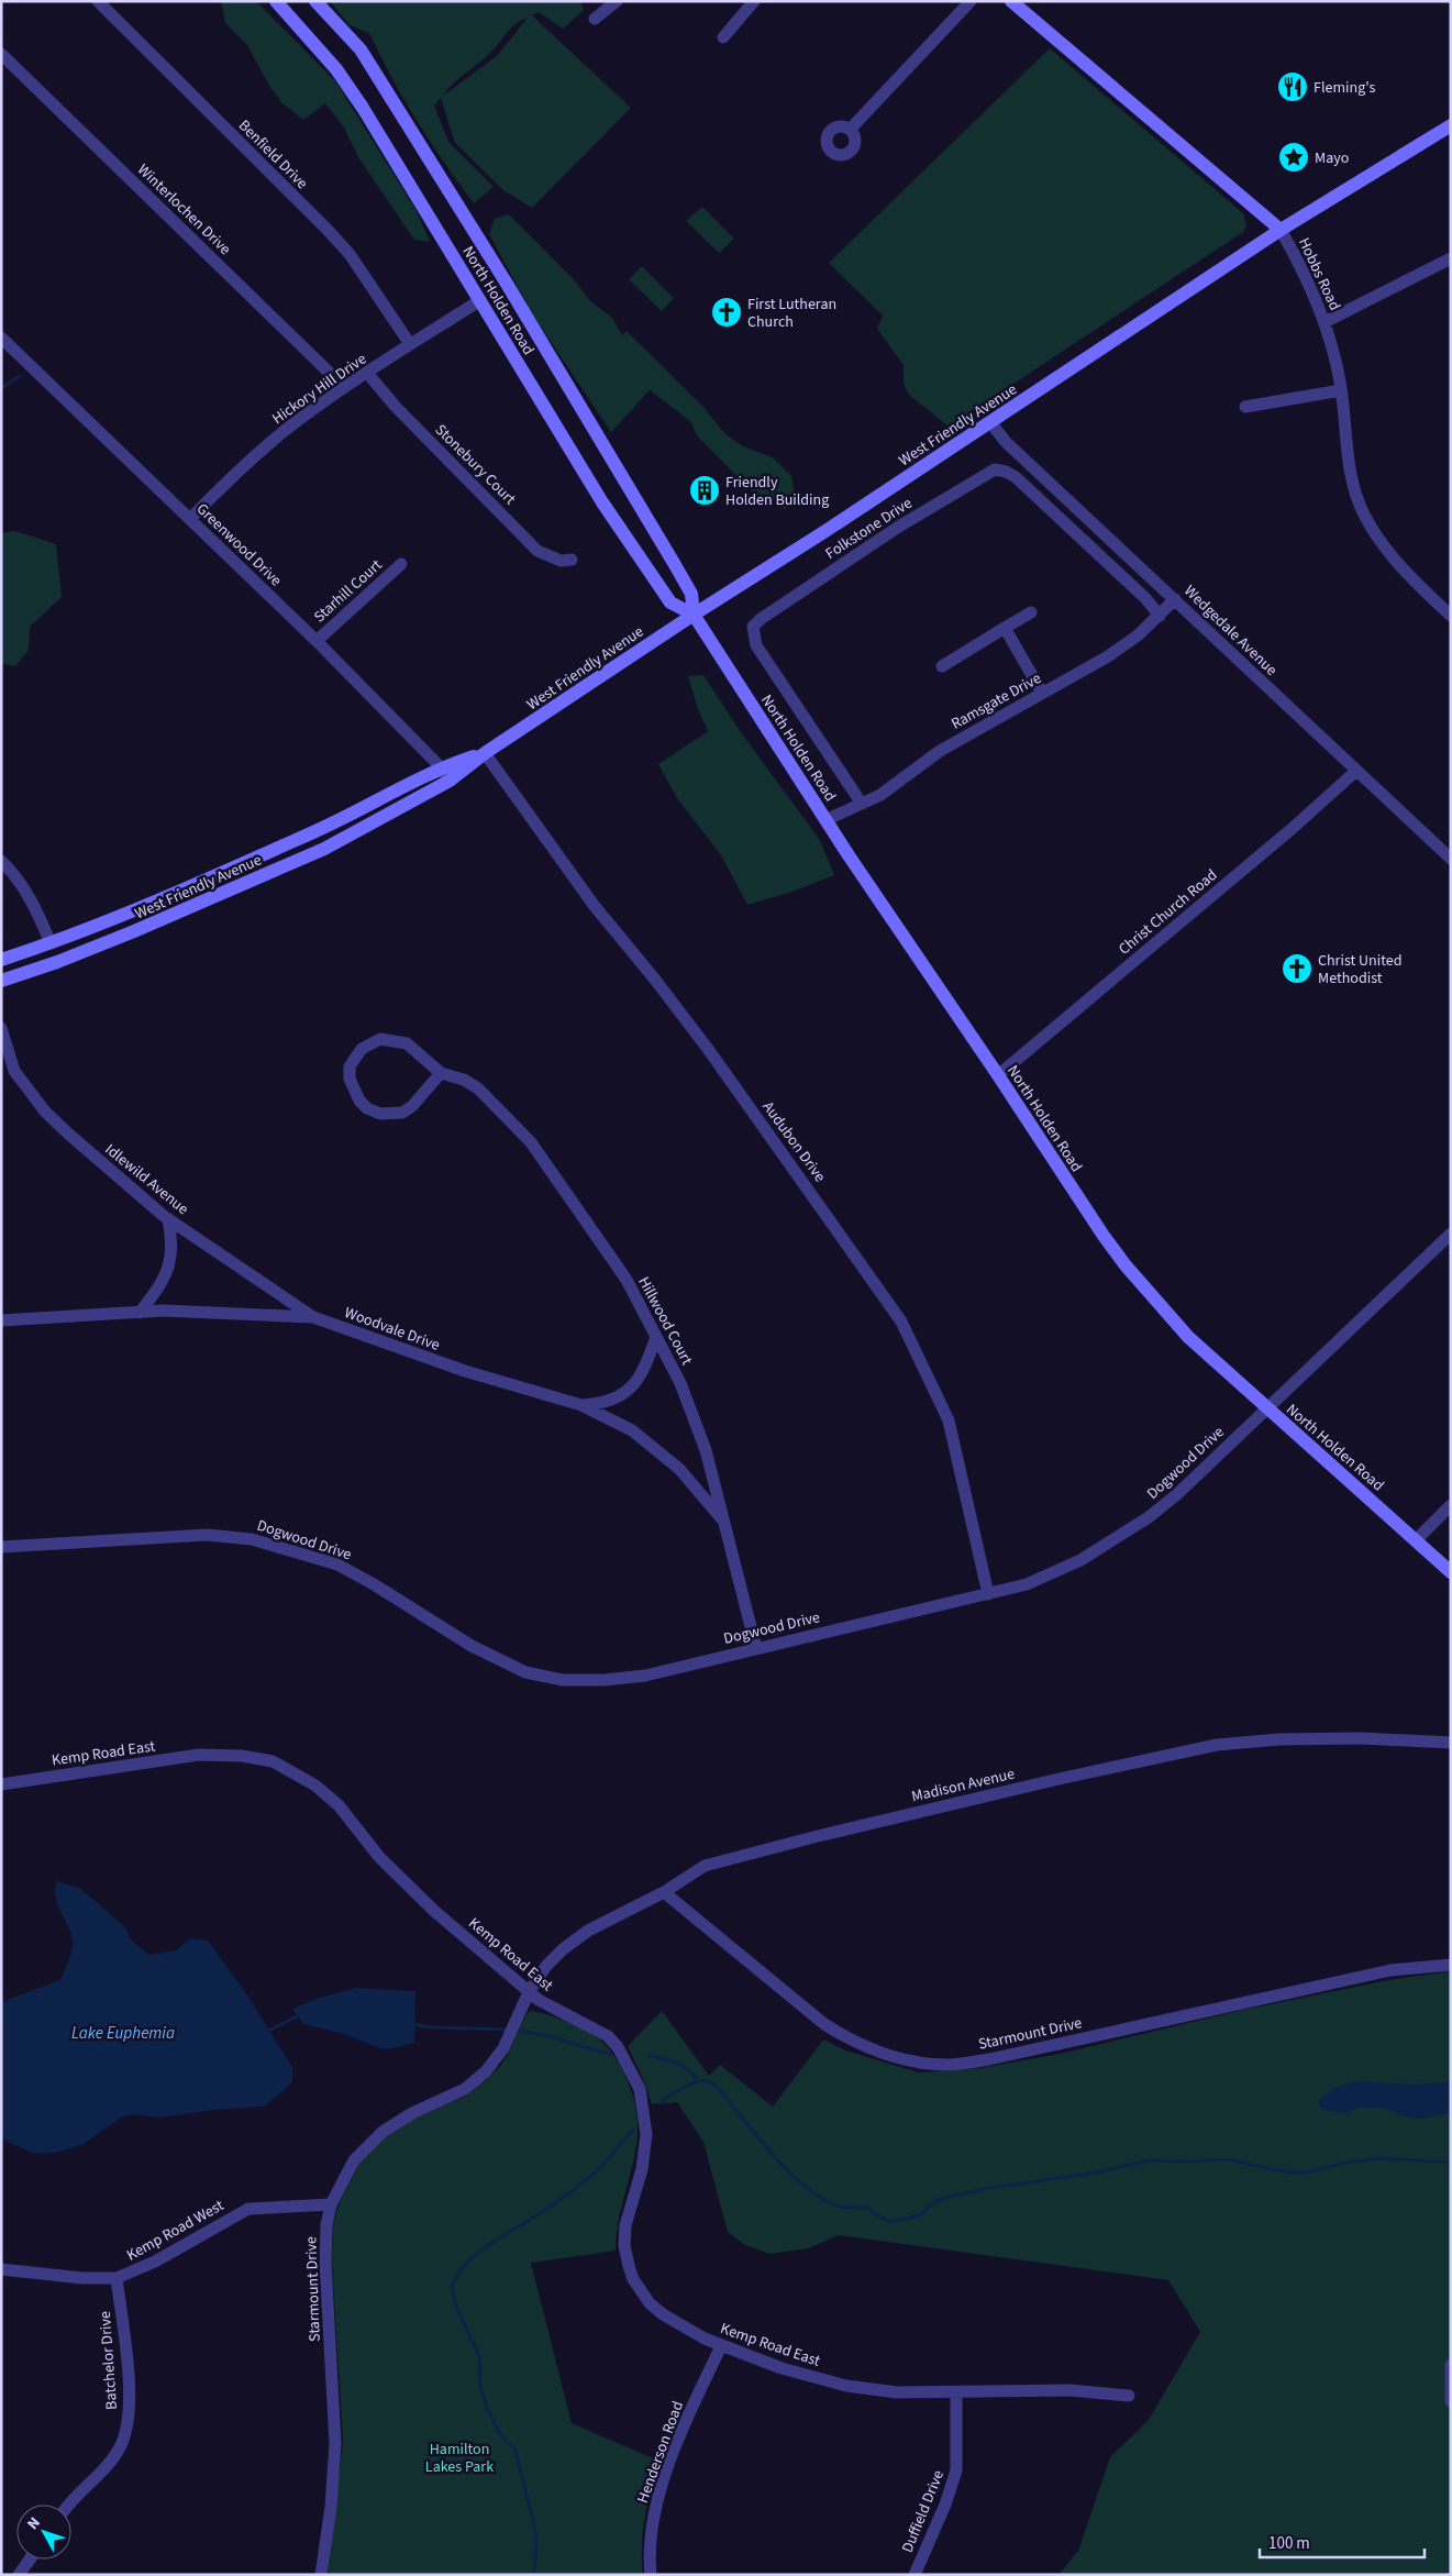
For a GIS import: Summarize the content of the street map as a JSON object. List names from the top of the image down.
{
  "streets": {
    "main road": ["Hobbs Road", "North Holden Road", "West Friendly Avenue"],
    "street": [
      "Benfield Drive",
      "Winterlochen Drive",
      "Hickory Hill Drive",
      "Stonebury Court",
      "Folkstone Drive",
      "Greenwood Drive",
      "Starhill Court",
      "Wedgedale Avenue",
      "Ramsgate Drive",
      "Christ Church Road",
      "Audubon Drive",
      "Idlewild Avenue",
      "Hillwood Court",
      "Woodvale Drive",
      "Dogwood Drive",
      "Kemp Road East",
      "Madison Avenue",
      "Starmount Drive",
      "Kemp Road West",
      "Batchelor Drive",
      "Henderson Road",
      "Duffield Drive"
    ]
  },
  "crossings": [
    ["Benfield Drive", "Hickory Hill Drive"],
    ["Winterlochen Drive", "Hickory Hill Drive"],
    ["Hobbs Road", "West Friendly Avenue"],
    ["North Holden Road", "Hickory Hill Drive"],
    ["North Holden Road", "West Friendly Avenue"],
    ["North Holden Road", "Ramsgate Drive"],
    ["North Holden Road", "Christ Church Road"],
    ["North Holden Road", "Dogwood Drive"],
    ["Hickory Hill Drive", "Stonebury Court"],
    ["Hickory Hill Drive", "Greenwood Drive"],
    ["West Friendly Avenue", "Greenwood Drive"],
    ["West Friendly Avenue", "Wedgedale Avenue"],
    ["West Friendly Avenue", "Audubon Drive"],
    ["Folkstone Drive", "Ramsgate Drive"],
    ["Greenwood Drive", "Starhill Court"],
    ["Wedgedale Avenue", "Ramsgate Drive"],
    ["Wedgedale Avenue", "Christ Church Road"],
    ["Audubon Drive", "Dogwood Drive"],
    ["Idlewild Avenue", "Woodvale Drive"],
    ["Hillwood Court", "Woodvale Drive"],
    ["Hillwood Court", "Dogwood Drive"],
    ["Kemp Road East", "Madison Avenue"],
    ["Kemp Road East", "Starmount Drive"],
    ["Kemp Road East", "Henderson Road"],
    ["Kemp Road East", "Duffield Drive"],
    ["Madison Avenue", "Starmount Drive"],
    ["Starmount Drive", "Kemp Road West"],
    ["Kemp Road West", "Batchelor Drive"]
  ],
  "water": ["Lake Euphemia"],
  "parks": ["Hamilton Lakes Park"],
  "places": {
    "restaurant": ["Fleming's"],
    "place": ["Mayo"],
    "church": ["First Lutheran Church", "Christ United Methodist"],
    "building": ["Friendly Holden Building"]
  },
  "scale_bar": "100 m",
  "north": "top left"
}
